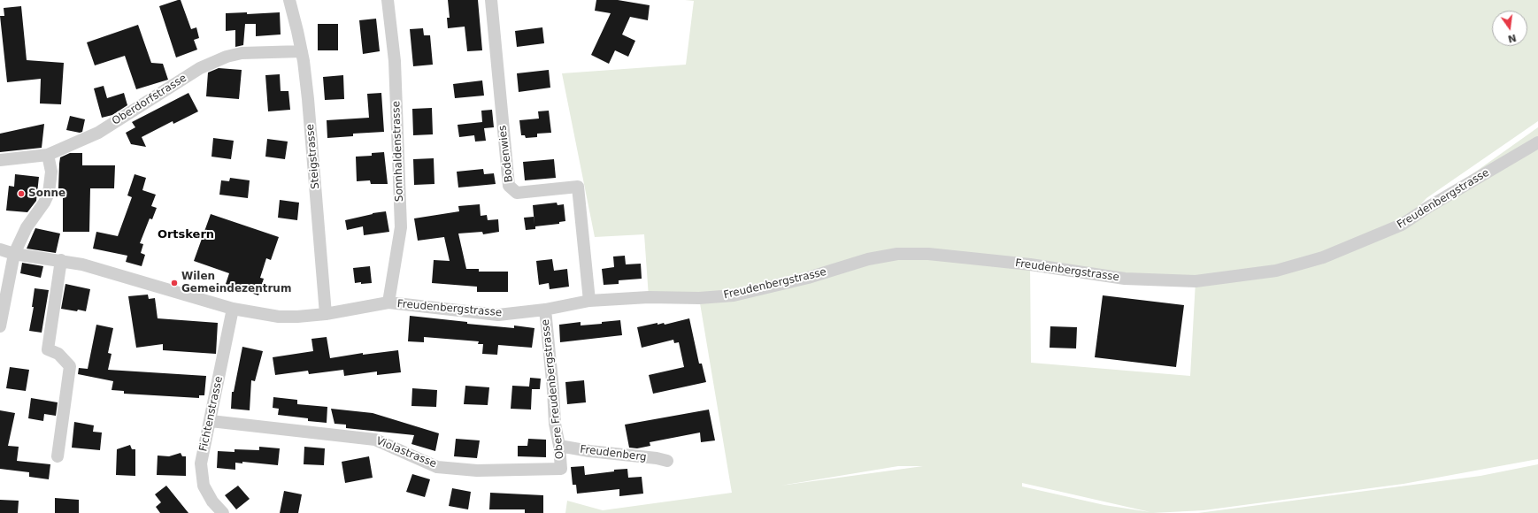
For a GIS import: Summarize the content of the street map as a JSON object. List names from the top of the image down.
{
  "streets": {
    "street": [
      "Oberdorfstrasse",
      "Sonnhaldenstrasse",
      "Bodenwies",
      "Steigstrasse",
      "Freudenbergstrasse",
      "Obere Freudenbergstrasse",
      "Fichtenstrasse",
      "Violastrasse",
      "Freudenberg"
    ]
  },
  "crossings": [
    ["Oberdorfstrasse", "Steigstrasse"],
    ["Sonnhaldenstrasse", "Freudenbergstrasse"],
    ["Bodenwies", "Freudenbergstrasse"],
    ["Steigstrasse", "Freudenbergstrasse"],
    ["Freudenbergstrasse", "Obere Freudenbergstrasse"],
    ["Freudenbergstrasse", "Fichtenstrasse"],
    ["Obere Freudenbergstrasse", "Violastrasse"],
    ["Obere Freudenbergstrasse", "Freudenberg"],
    ["Fichtenstrasse", "Violastrasse"]
  ],
  "districts": ["Ortskern"],
  "places": ["Sonne", "Wilen Gemeindezentrum"],
  "north": "bottom"
}
